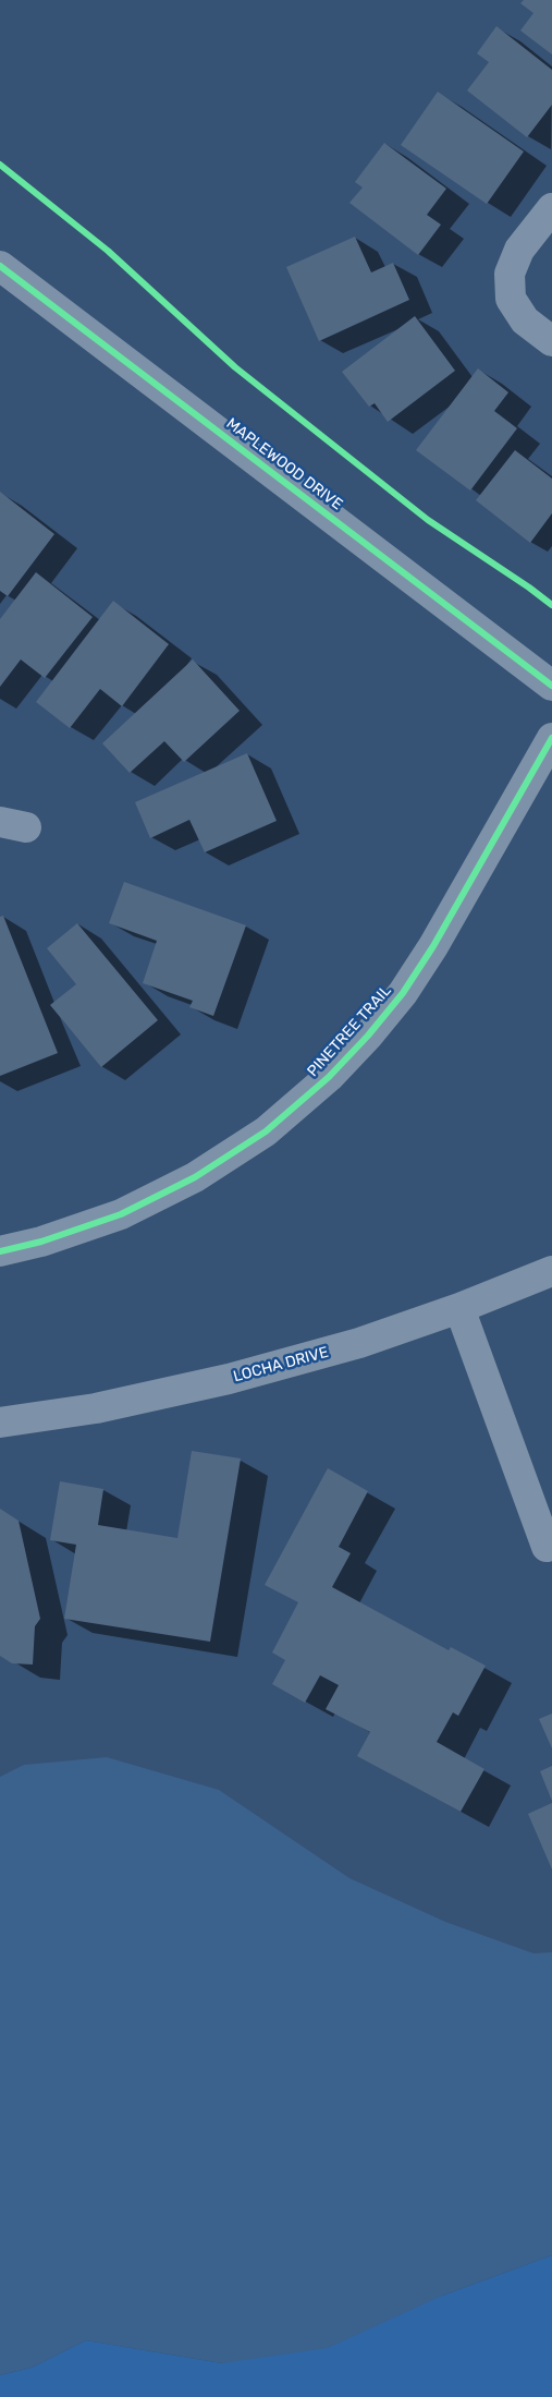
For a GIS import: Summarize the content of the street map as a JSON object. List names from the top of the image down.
{
  "streets": {
    "street": ["MAPLEWOOD DRIVE", "PINETREE TRAIL", "LOCHA DRIVE"]
  }
}
